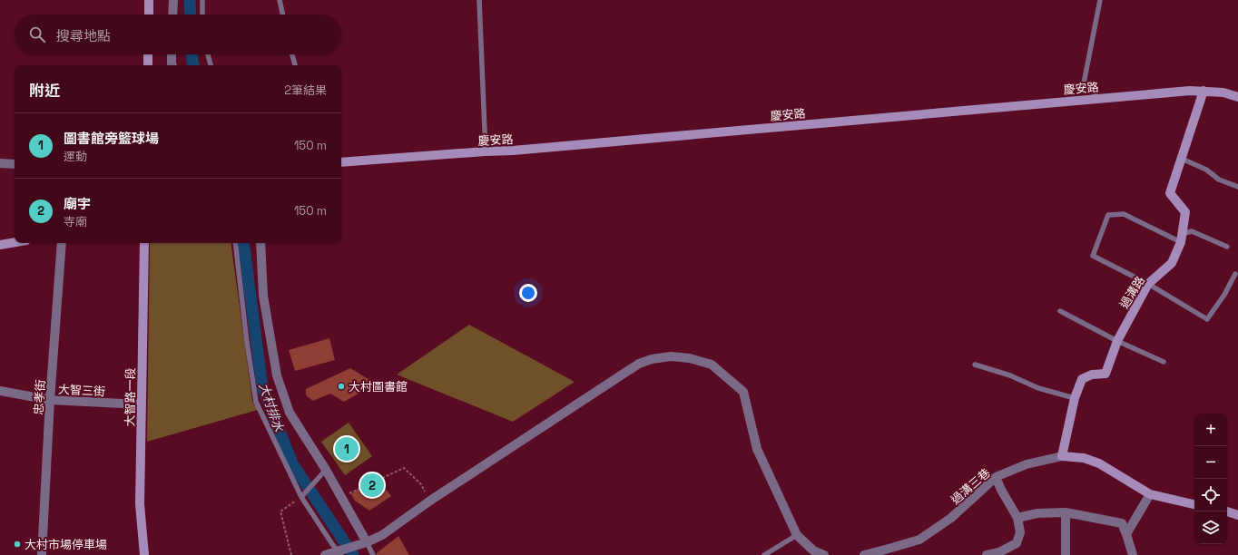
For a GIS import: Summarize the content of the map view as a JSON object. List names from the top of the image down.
{
  "streets": {
    "street": [
      "慶安路",
      "過溝路",
      "大智三街",
      "忠孝街",
      "大智路一段",
      "過溝三巷"
    ]
  },
  "crossings": [
    ["慶安路", "過溝路"],
    ["過溝路", "過溝三巷"],
    ["大智三街", "忠孝街"],
    ["大智三街", "大智路一段"]
  ],
  "water": ["大村排水"],
  "places": ["大村圖書館", "大村市場停車場"],
  "page": {
    "search": "搜尋地點",
    "heading": ["附近", "2筆結果"],
    "list": [
      {
        "mark": "1",
        "name": "圖書館旁籃球場",
        "note": "運動",
        "value": "150 m"
      },
      {
        "mark": "2",
        "name": "廟宇",
        "note": "寺廟",
        "value": "150 m"
      }
    ],
    "map_buttons": ["+", "−"],
    "pins": ["1", "2"]
  }
}
